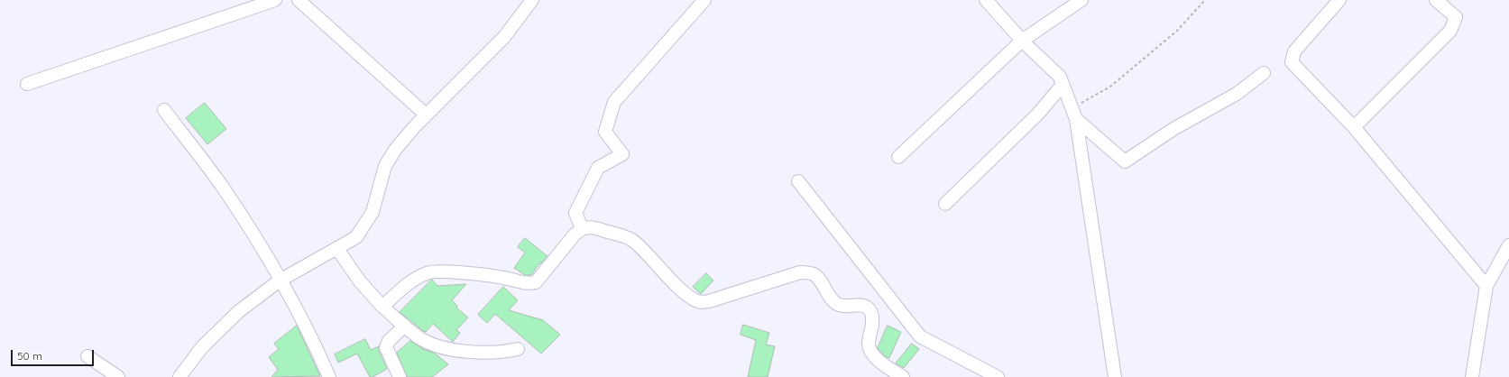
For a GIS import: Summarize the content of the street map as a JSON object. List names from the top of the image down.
{
  "scale_bar": "50 m"
}
